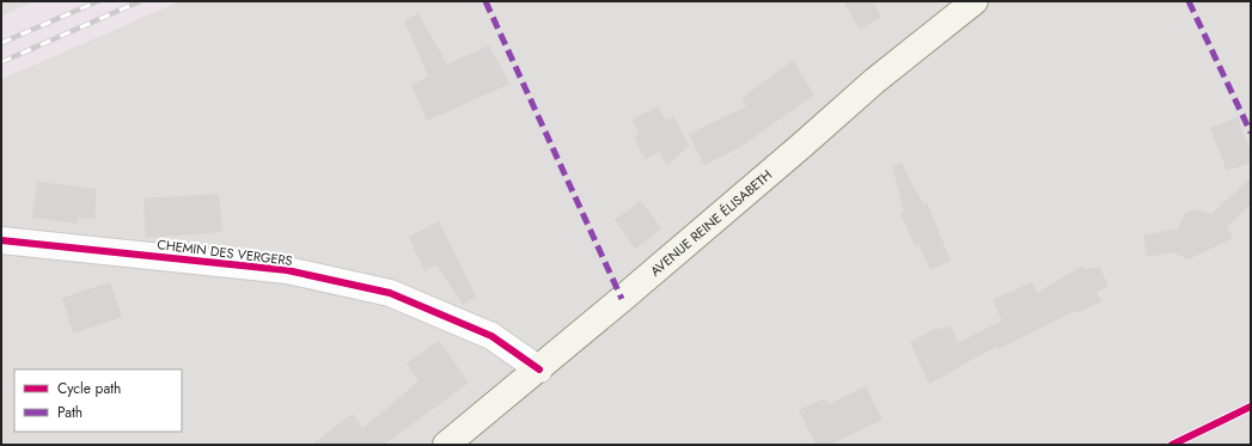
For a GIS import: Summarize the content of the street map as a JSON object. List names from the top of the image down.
{
  "streets": {
    "main road": ["AVENUE REINE ÉLISABETH"],
    "street": ["CHEMIN DES VERGERS"]
  },
  "crossings": [
    ["AVENUE REINE ÉLISABETH", "CHEMIN DES VERGERS"]
  ],
  "legend": ["Cycle path", "Path"]
}
